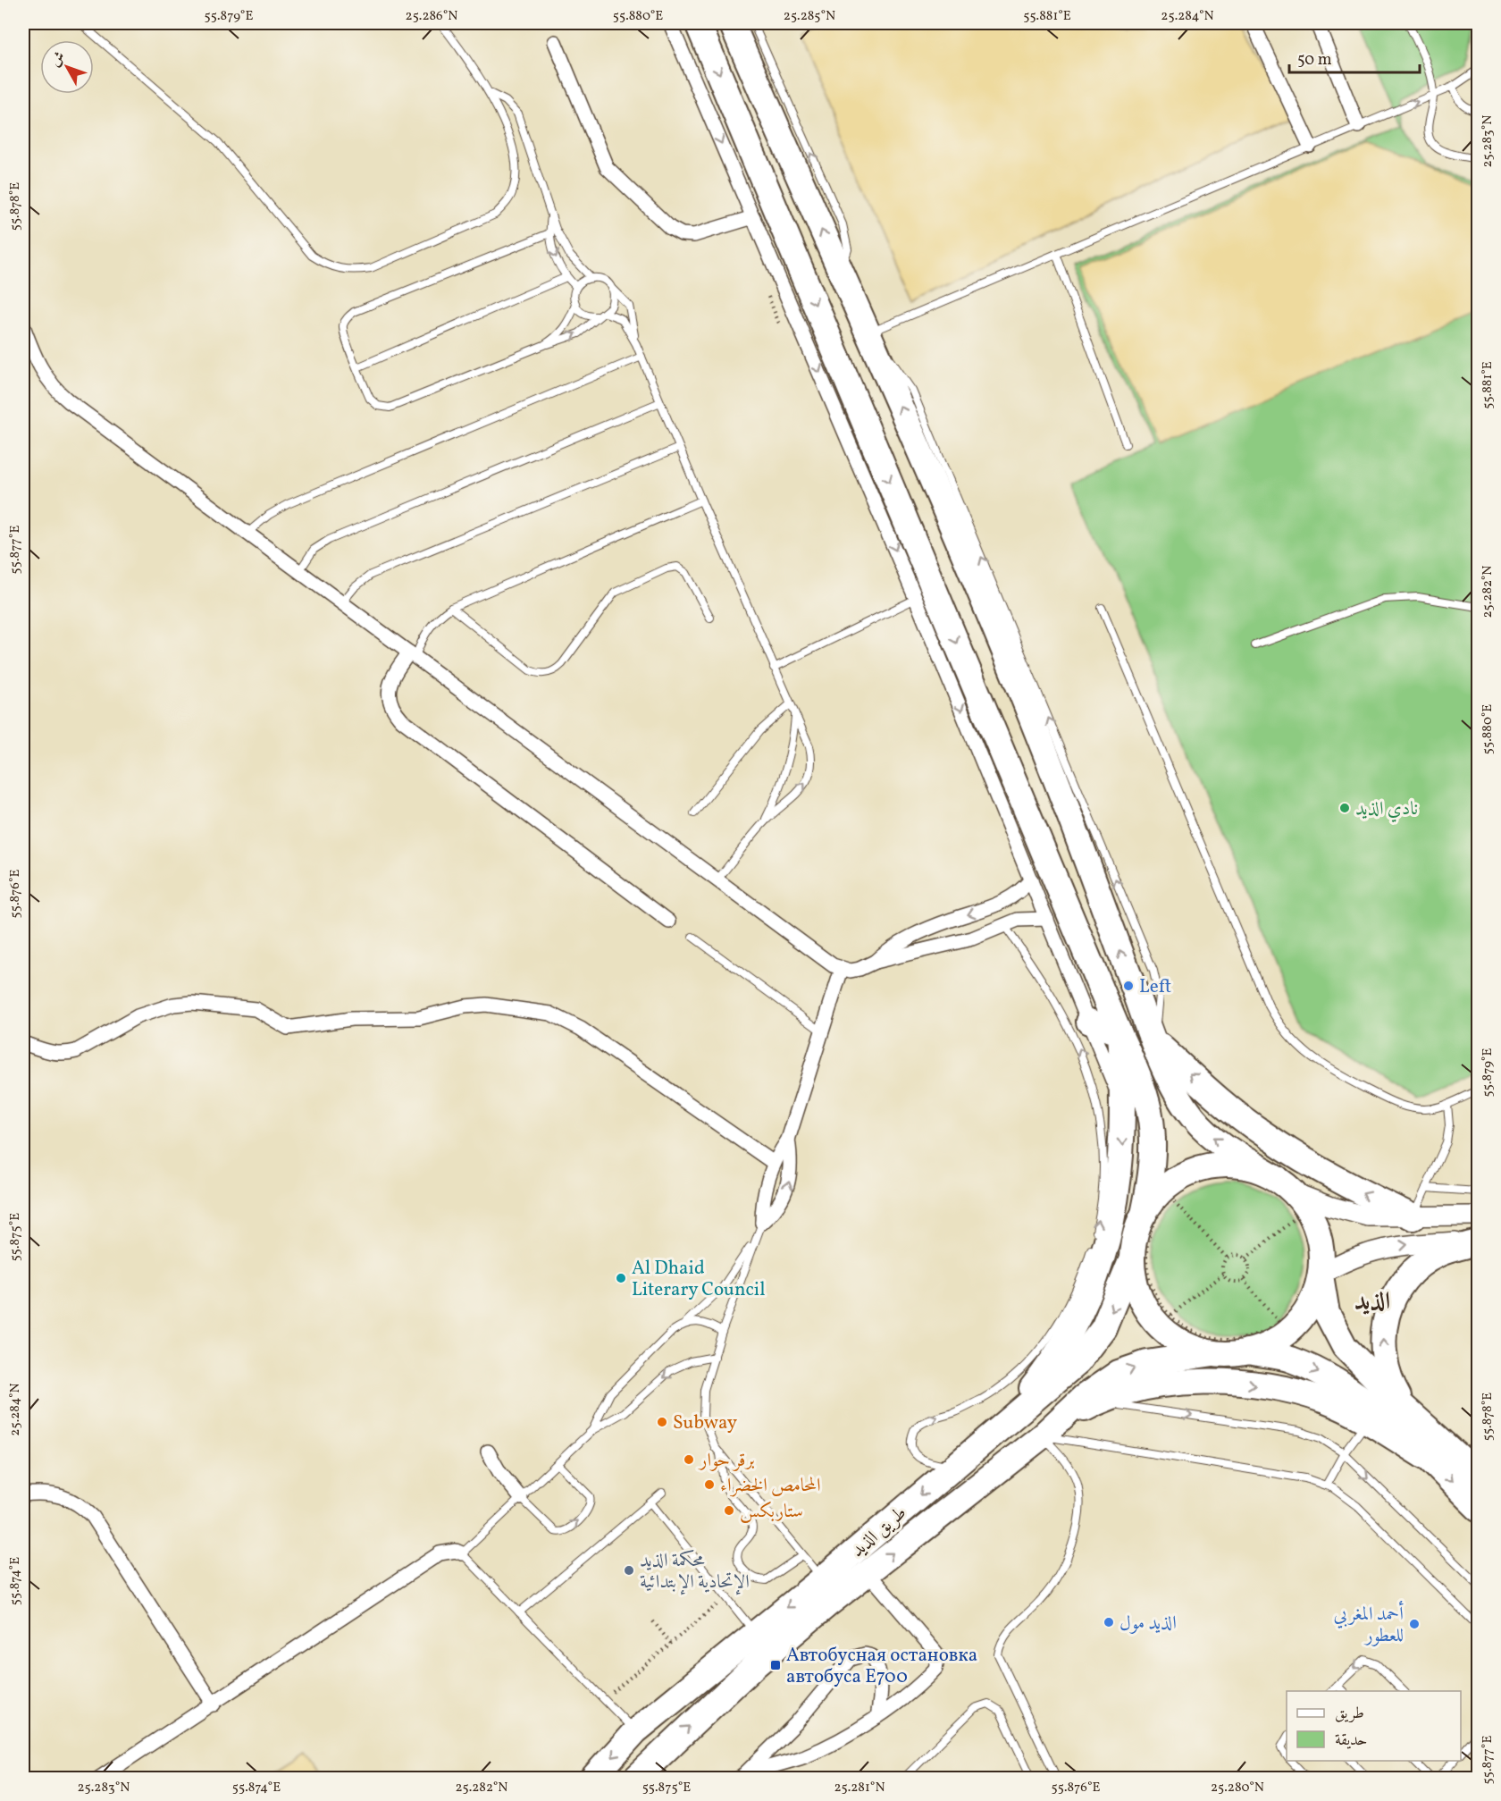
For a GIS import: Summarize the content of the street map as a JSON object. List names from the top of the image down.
{
  "streets": {
    "highway": ["طريق الذيد"]
  },
  "districts": ["الذيد"],
  "places": {
    "other": [
      "نادي الذيد",
      "Left",
      "Al Dhaid Literary Council",
      "Subway",
      "برقر حوار",
      "المحامص الخضراء",
      "ستاربكس",
      "محكمة الذيد الإتحادية الإبتدائية",
      "الذيد مول",
      "أحمد المغربي للعطور"
    ],
    "transit": ["Автобусная остановка автобуса Е700"]
  },
  "legend": ["طريق", "حديقة"],
  "scale_bar": "50 m",
  "north": "top left",
  "coordinates": [
    "55.879°E",
    "25.286°N",
    "55.880°E",
    "25.285°N",
    "55.881°E",
    "25.284°N",
    "25.283°N",
    "55.878°E",
    "55.877°E",
    "25.282°N",
    "55.876°E",
    "55.875°E",
    "55.874°E",
    "25.281°N",
    "25.280°N"
  ]
}
